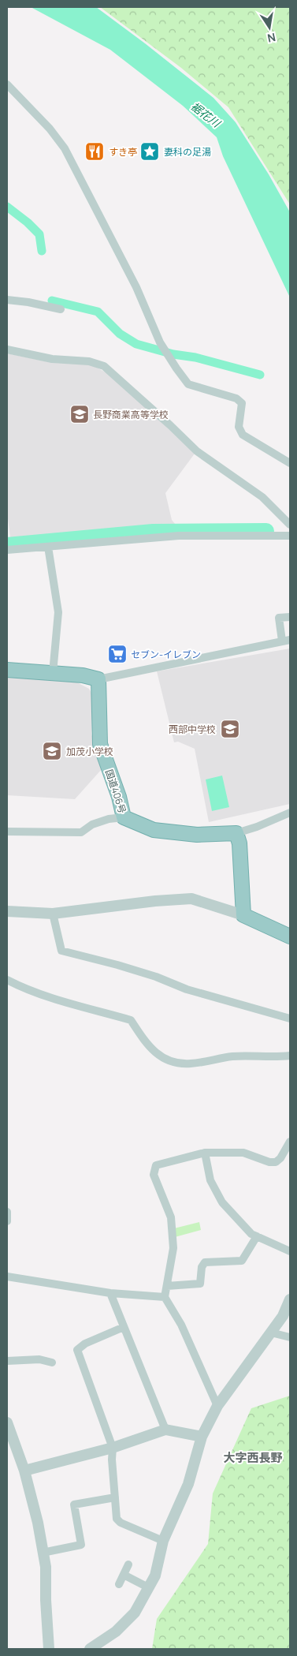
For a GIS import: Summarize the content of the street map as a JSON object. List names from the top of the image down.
{
  "streets": {
    "highway": ["国道406号"]
  },
  "districts": ["大字西長野"],
  "water": ["裾花川"],
  "places": {
    "restaurant": ["すき亭"],
    "place": ["妻科の足湯"],
    "school or university": ["長野商業高等学校", "西部中学校", "加茂小学校"],
    "supermarket": ["セブン-イレブン"]
  },
  "north": "bottom"
}
